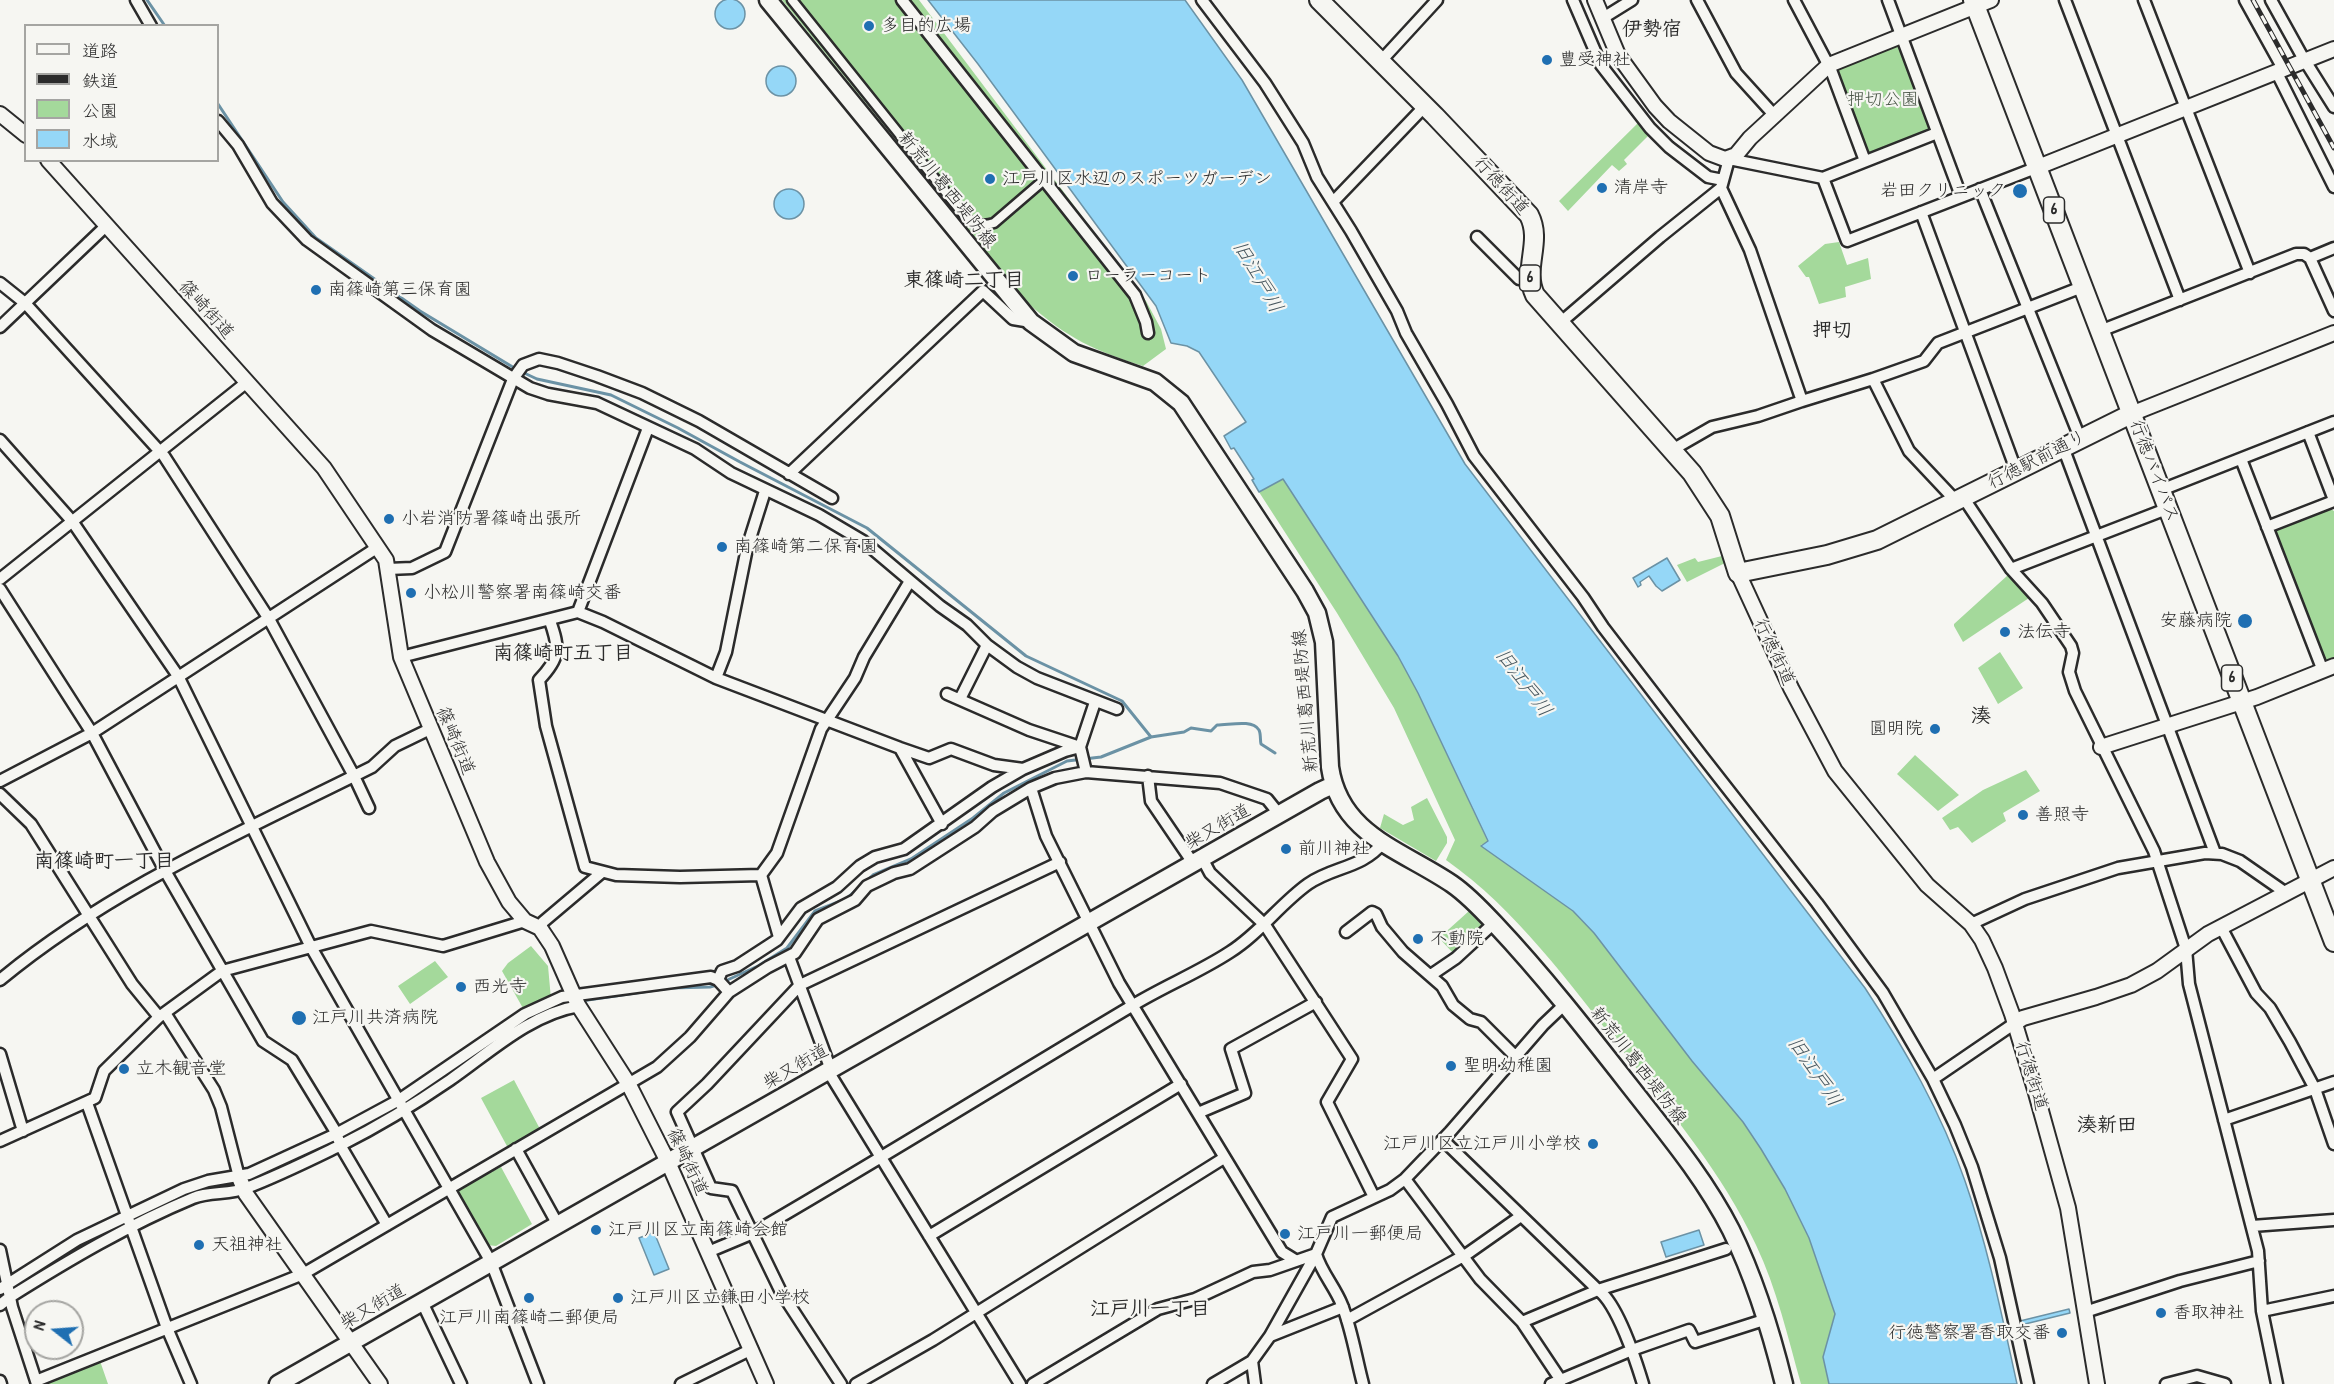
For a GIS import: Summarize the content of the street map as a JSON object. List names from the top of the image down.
{
  "streets": {
    "main road": [
      "行徳街道",
      "新荒川葛西堤防線",
      "6",
      "行徳駅前通り",
      "行徳バイパス",
      "柴又街道"
    ],
    "street": ["篠崎街道"]
  },
  "crossings": [
    ["行徳街道", "行徳駅前通り"],
    ["新荒川葛西堤防線", "柴又街道"],
    ["篠崎街道", "柴又街道"],
    ["行徳駅前通り", "行徳バイパス"]
  ],
  "districts": [
    "伊勢宿",
    "東篠崎二丁目",
    "押切",
    "南篠崎町五丁目",
    "湊",
    "南篠崎町一丁目",
    "湊新田",
    "江戸川一丁目"
  ],
  "water": ["旧江戸川"],
  "parks": ["押切公園"],
  "places": [
    "多目的広場",
    "豊受神社",
    "江戸川区水辺のスポーツガーデン",
    "清岸寺",
    "岩田クリニック",
    "ローラーコート",
    "南篠崎第三保育園",
    "小岩消防署篠崎出張所",
    "南篠崎第二保育園",
    "小松川警察署南篠崎交番",
    "安藤病院",
    "法伝寺",
    "圓明院",
    "善照寺",
    "前川神社",
    "不動院",
    "西光寺",
    "江戸川共済病院",
    "聖明幼稚園",
    "立木観音堂",
    "江戸川区立江戸川小学校",
    "江戸川区立南篠崎会館",
    "江戸川一郵便局",
    "天祖神社",
    "江戸川南篠崎二郵便局",
    "江戸川区立鎌田小学校",
    "香取神社",
    "行徳警察署香取交番"
  ],
  "legend": [
    "道路",
    "鉄道",
    "公園",
    "水域"
  ],
  "north": "left"
}
